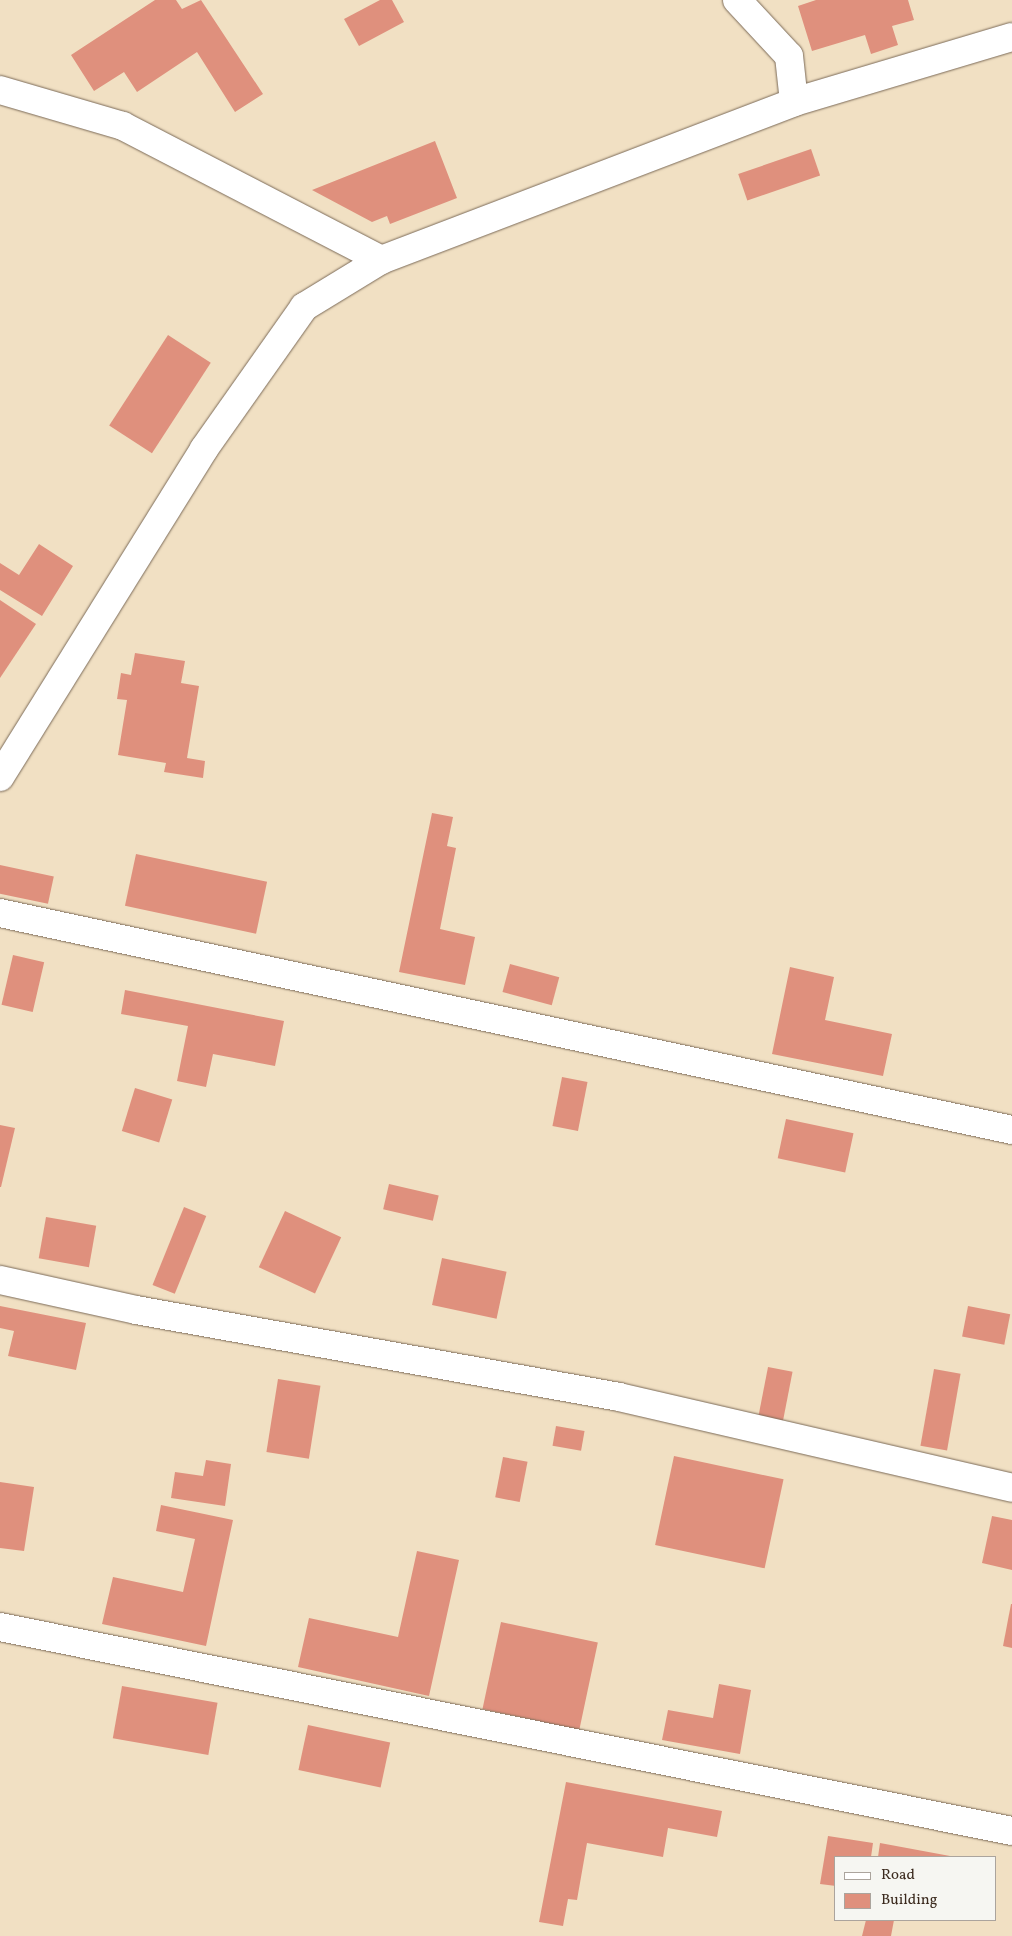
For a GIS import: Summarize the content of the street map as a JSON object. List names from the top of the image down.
{
  "legend": ["Road", "Building"]
}
